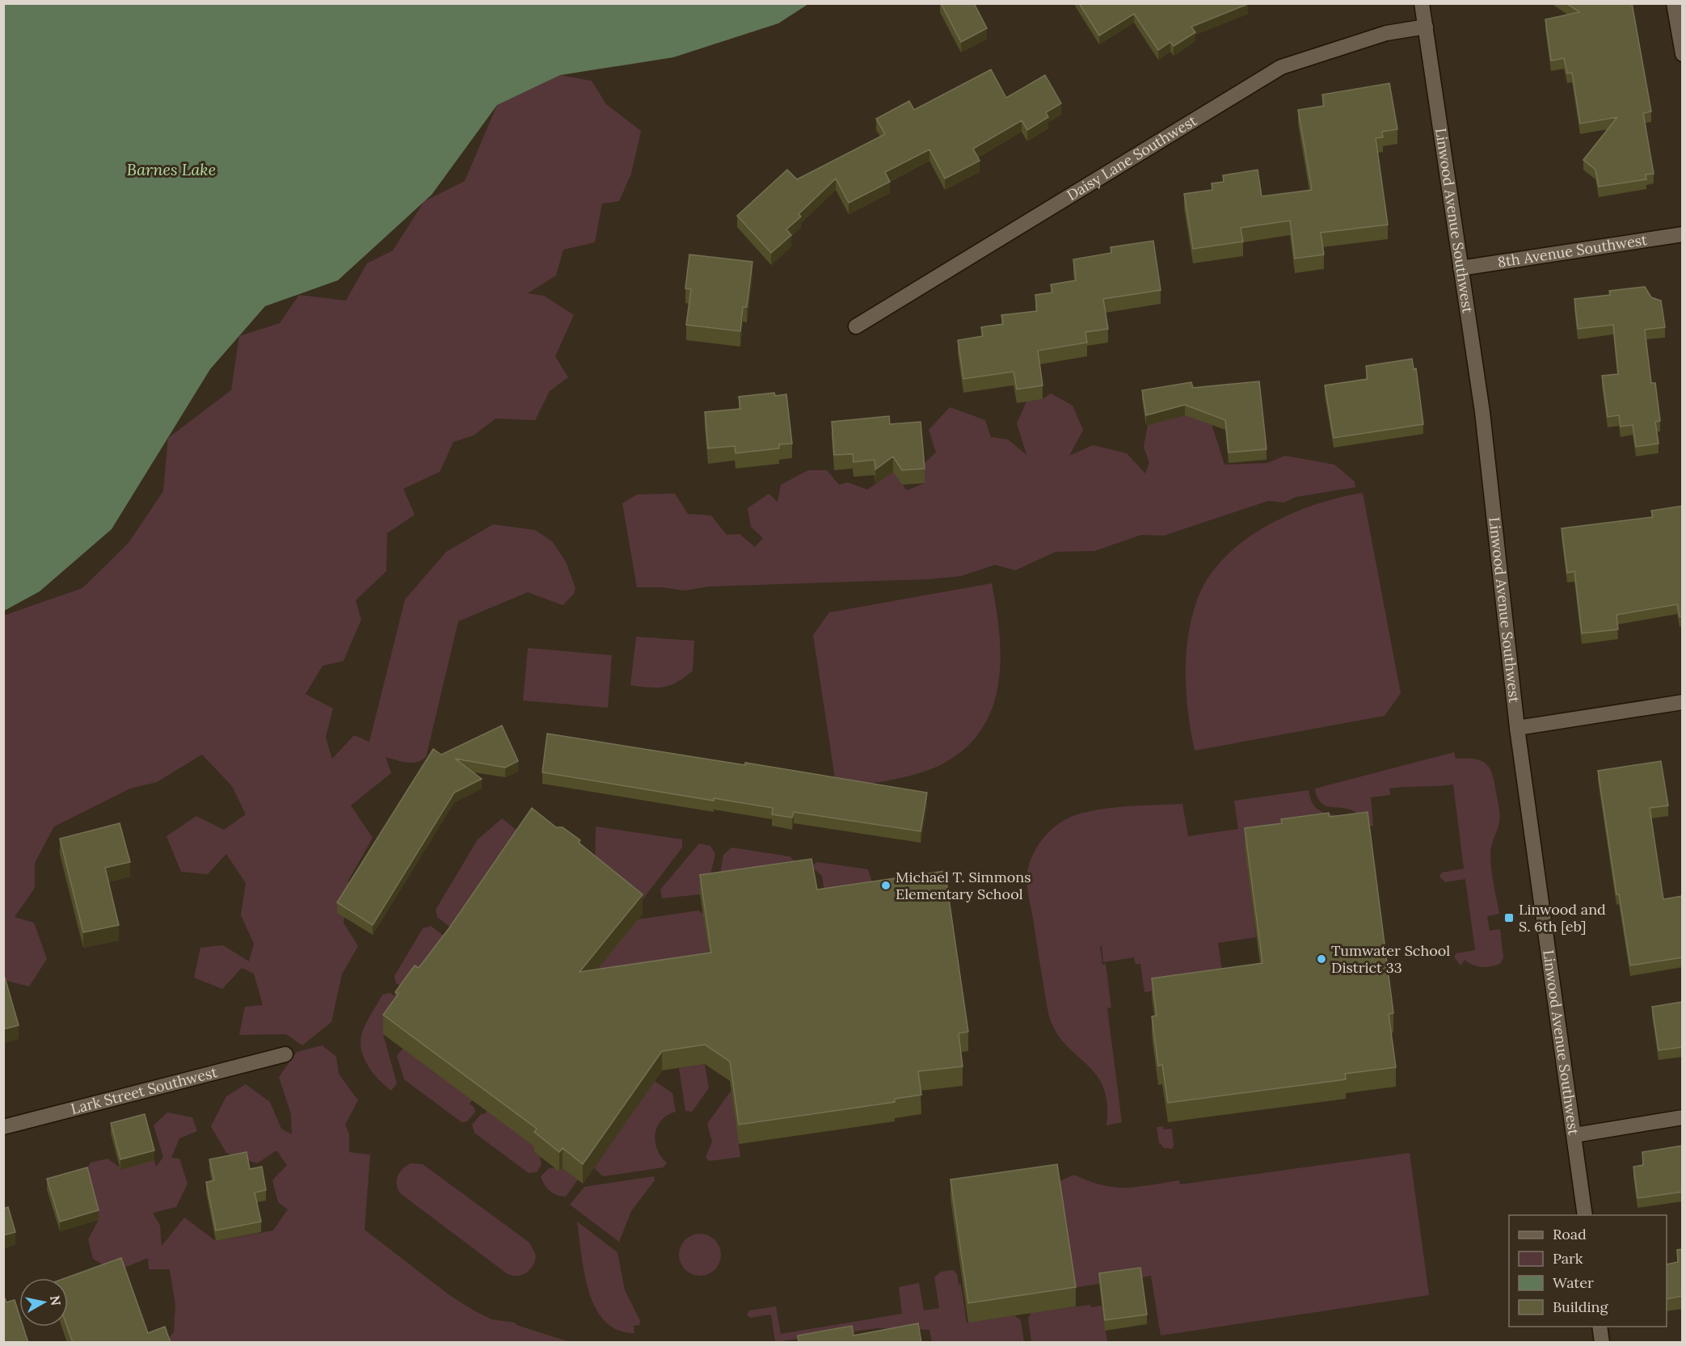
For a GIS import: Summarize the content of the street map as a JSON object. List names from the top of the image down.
{
  "streets": {
    "street": [
      "Daisy Lane Southwest",
      "Linwood Avenue Southwest",
      "8th Avenue Southwest",
      "Lark Street Southwest"
    ]
  },
  "crossings": [
    ["Daisy Lane Southwest", "Linwood Avenue Southwest"],
    ["Linwood Avenue Southwest", "8th Avenue Southwest"]
  ],
  "water": ["Barnes Lake"],
  "places": {
    "other": ["Michael T. Simmons Elementary School", "Tumwater School District 33"],
    "transit": ["Linwood and S. 6th [eb]"]
  },
  "legend": [
    "Road",
    "Park",
    "Water",
    "Building"
  ],
  "north": "right"
}
